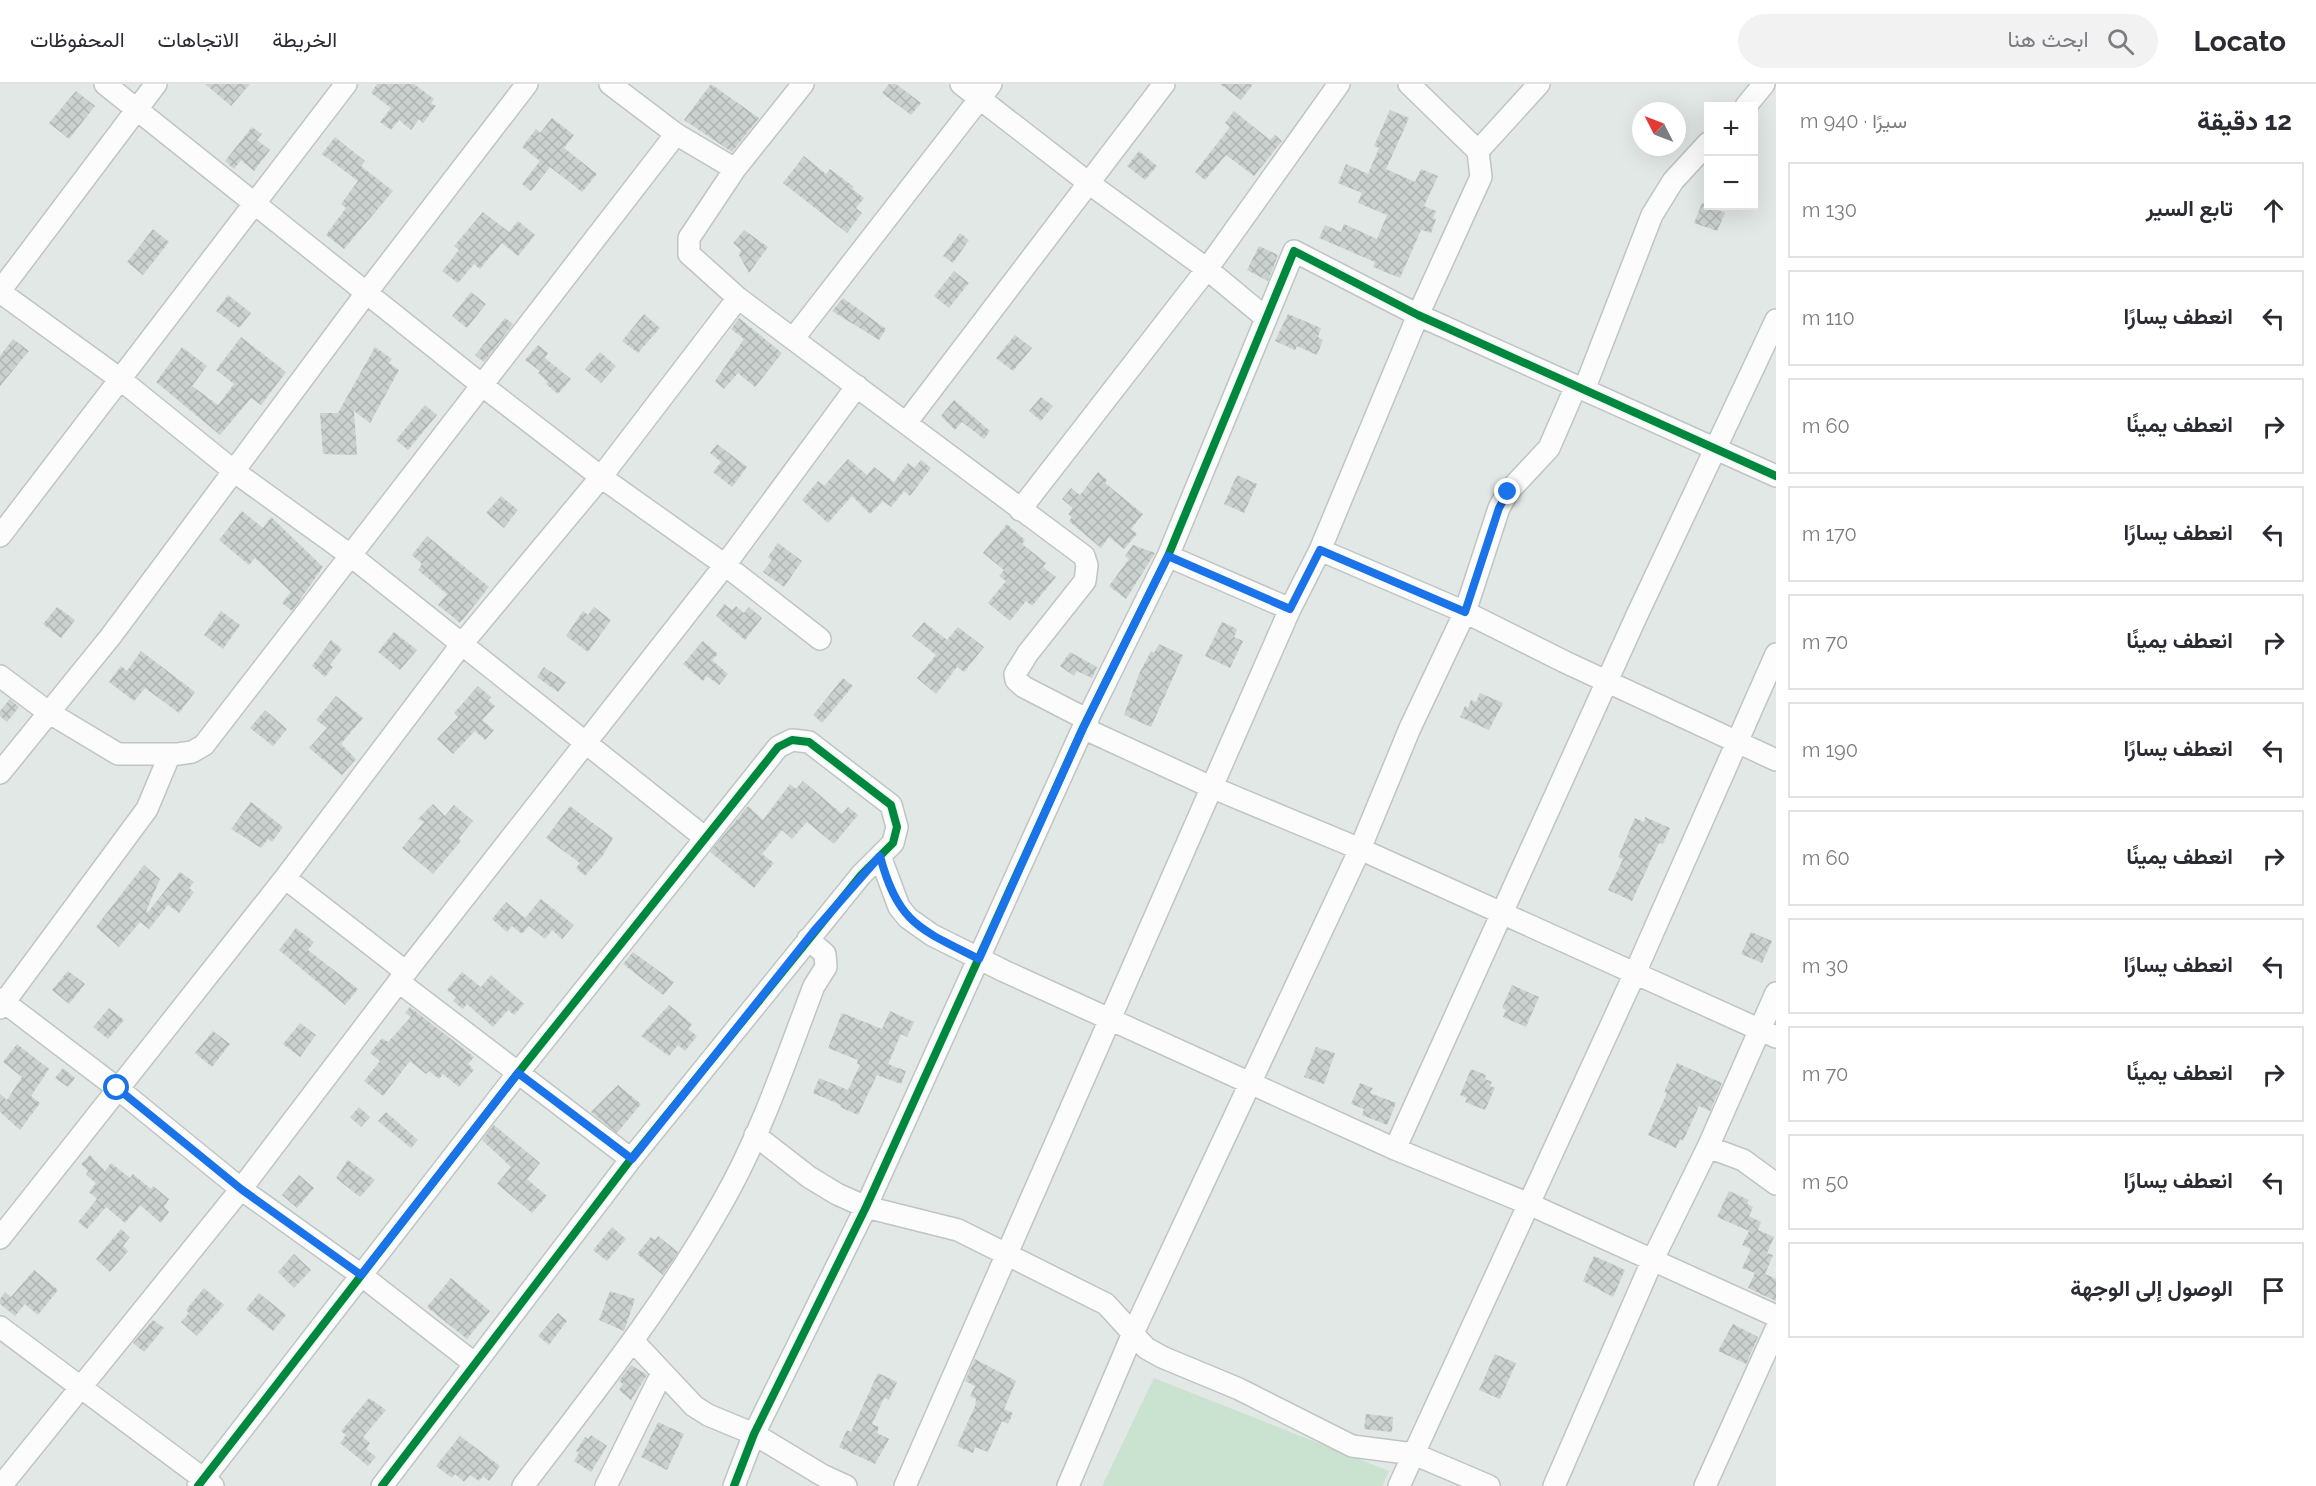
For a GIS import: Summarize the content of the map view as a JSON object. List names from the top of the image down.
{
  "north": "top left",
  "page": {
    "header": "Locato",
    "search": "ابحث هنا",
    "nav": ["الخريطة", "الاتجاهات", "المحفوظات"],
    "heading": ["12 دقيقة", "سيرًا · 940 m"],
    "map_buttons": ["+", "−"],
    "list": [
      ["تابع السير", "130 m"],
      ["انعطف يسارًا", "110 m"],
      ["انعطف يمينًا", "60 m"],
      ["انعطف يسارًا", "170 m"],
      ["انعطف يمينًا", "70 m"],
      ["انعطف يسارًا", "190 m"],
      ["انعطف يمينًا", "60 m"],
      ["انعطف يسارًا", "30 m"],
      ["انعطف يمينًا", "70 m"],
      ["انعطف يسارًا", "50 m"],
      "الوصول إلى الوجهة"
    ]
  }
}
